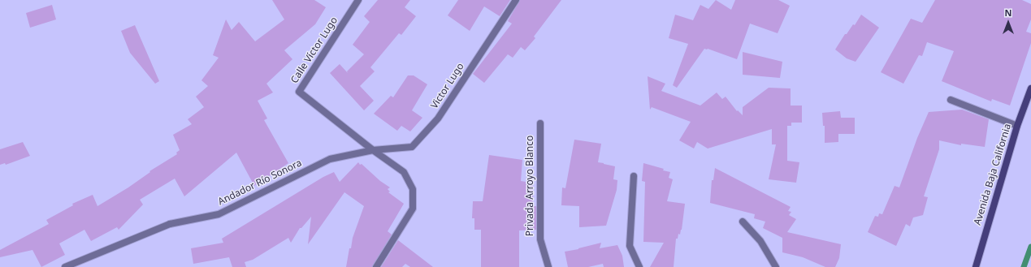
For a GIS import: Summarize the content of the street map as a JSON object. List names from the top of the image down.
{
  "streets": {
    "main road": ["Avenida Baja California"],
    "street": [
      "Calle Víctor Lugo",
      "Victor Lugo",
      "Andador Río Sonora",
      "Privada Arroyo Blanco"
    ]
  },
  "crossings": [
    ["Calle Víctor Lugo", "Victor Lugo"],
    ["Calle Víctor Lugo", "Andador Río Sonora"],
    ["Victor Lugo", "Andador Río Sonora"]
  ],
  "north": "top"
}
